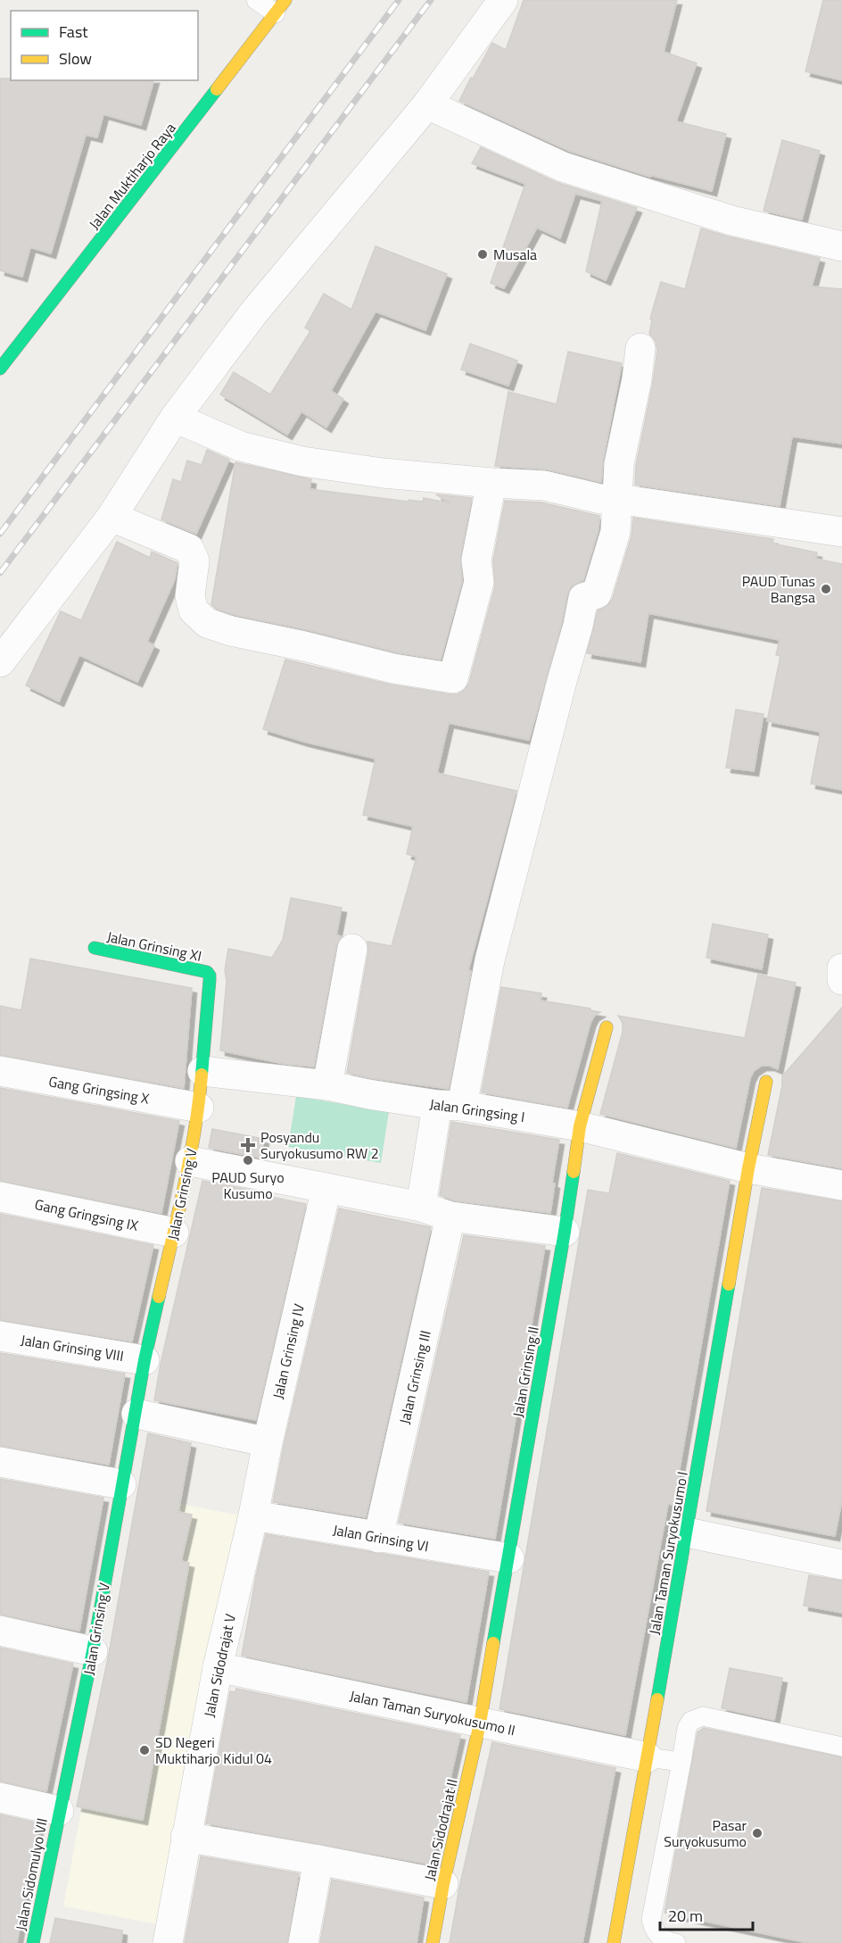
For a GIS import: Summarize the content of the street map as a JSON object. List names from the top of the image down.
{
  "streets": {
    "street": [
      "Jalan Muktiharjo Raya",
      "Jalan Grinsing XI",
      "Gang Gringsing X",
      "Jalan Gringsing I",
      "Jalan Grinsing V",
      "Gang Gringsing IX",
      "Jalan Grinsing VIII",
      "Jalan Grinsing IV",
      "Jalan Grinsing II",
      "Jalan Grinsing III",
      "Jalan Grinsing VI",
      "Jalan Taman Suryokusumo I",
      "Jalan Sidodrajat V",
      "Jalan Taman Suryokusumo II",
      "Jalan Sidodrajat II",
      "Jalan Sidomulyo VII"
    ]
  },
  "crossings": [
    ["Jalan Grinsing XI", "Jalan Grinsing V"],
    ["Gang Gringsing X", "Jalan Grinsing V"],
    ["Jalan Gringsing I", "Jalan Grinsing V"],
    ["Jalan Gringsing I", "Jalan Grinsing II"],
    ["Jalan Gringsing I", "Jalan Taman Suryokusumo I"],
    ["Jalan Grinsing V", "Gang Gringsing IX"],
    ["Jalan Grinsing V", "Jalan Grinsing VIII"],
    ["Jalan Grinsing V", "Jalan Sidomulyo VII"],
    ["Jalan Grinsing IV", "Jalan Grinsing VI"],
    ["Jalan Grinsing IV", "Jalan Sidodrajat V"],
    ["Jalan Grinsing II", "Jalan Grinsing VI"],
    ["Jalan Grinsing II", "Jalan Taman Suryokusumo II"],
    ["Jalan Grinsing II", "Jalan Sidodrajat II"],
    ["Jalan Grinsing III", "Jalan Grinsing VI"],
    ["Jalan Grinsing VI", "Jalan Sidodrajat V"],
    ["Jalan Taman Suryokusumo I", "Jalan Taman Suryokusumo II"],
    ["Jalan Sidodrajat V", "Jalan Taman Suryokusumo II"],
    ["Jalan Taman Suryokusumo II", "Jalan Sidodrajat II"]
  ],
  "places": {
    "other": [
      "Musala",
      "PAUD Tunas Bangsa",
      "PAUD Suryo Kusumo",
      "SD Negeri Muktiharjo Kidul 04",
      "Pasar Suryokusumo"
    ],
    "health": ["Posyandu Suryokusumo RW 2"]
  },
  "legend": ["Fast", "Slow"],
  "scale_bar": "20 m"
}
